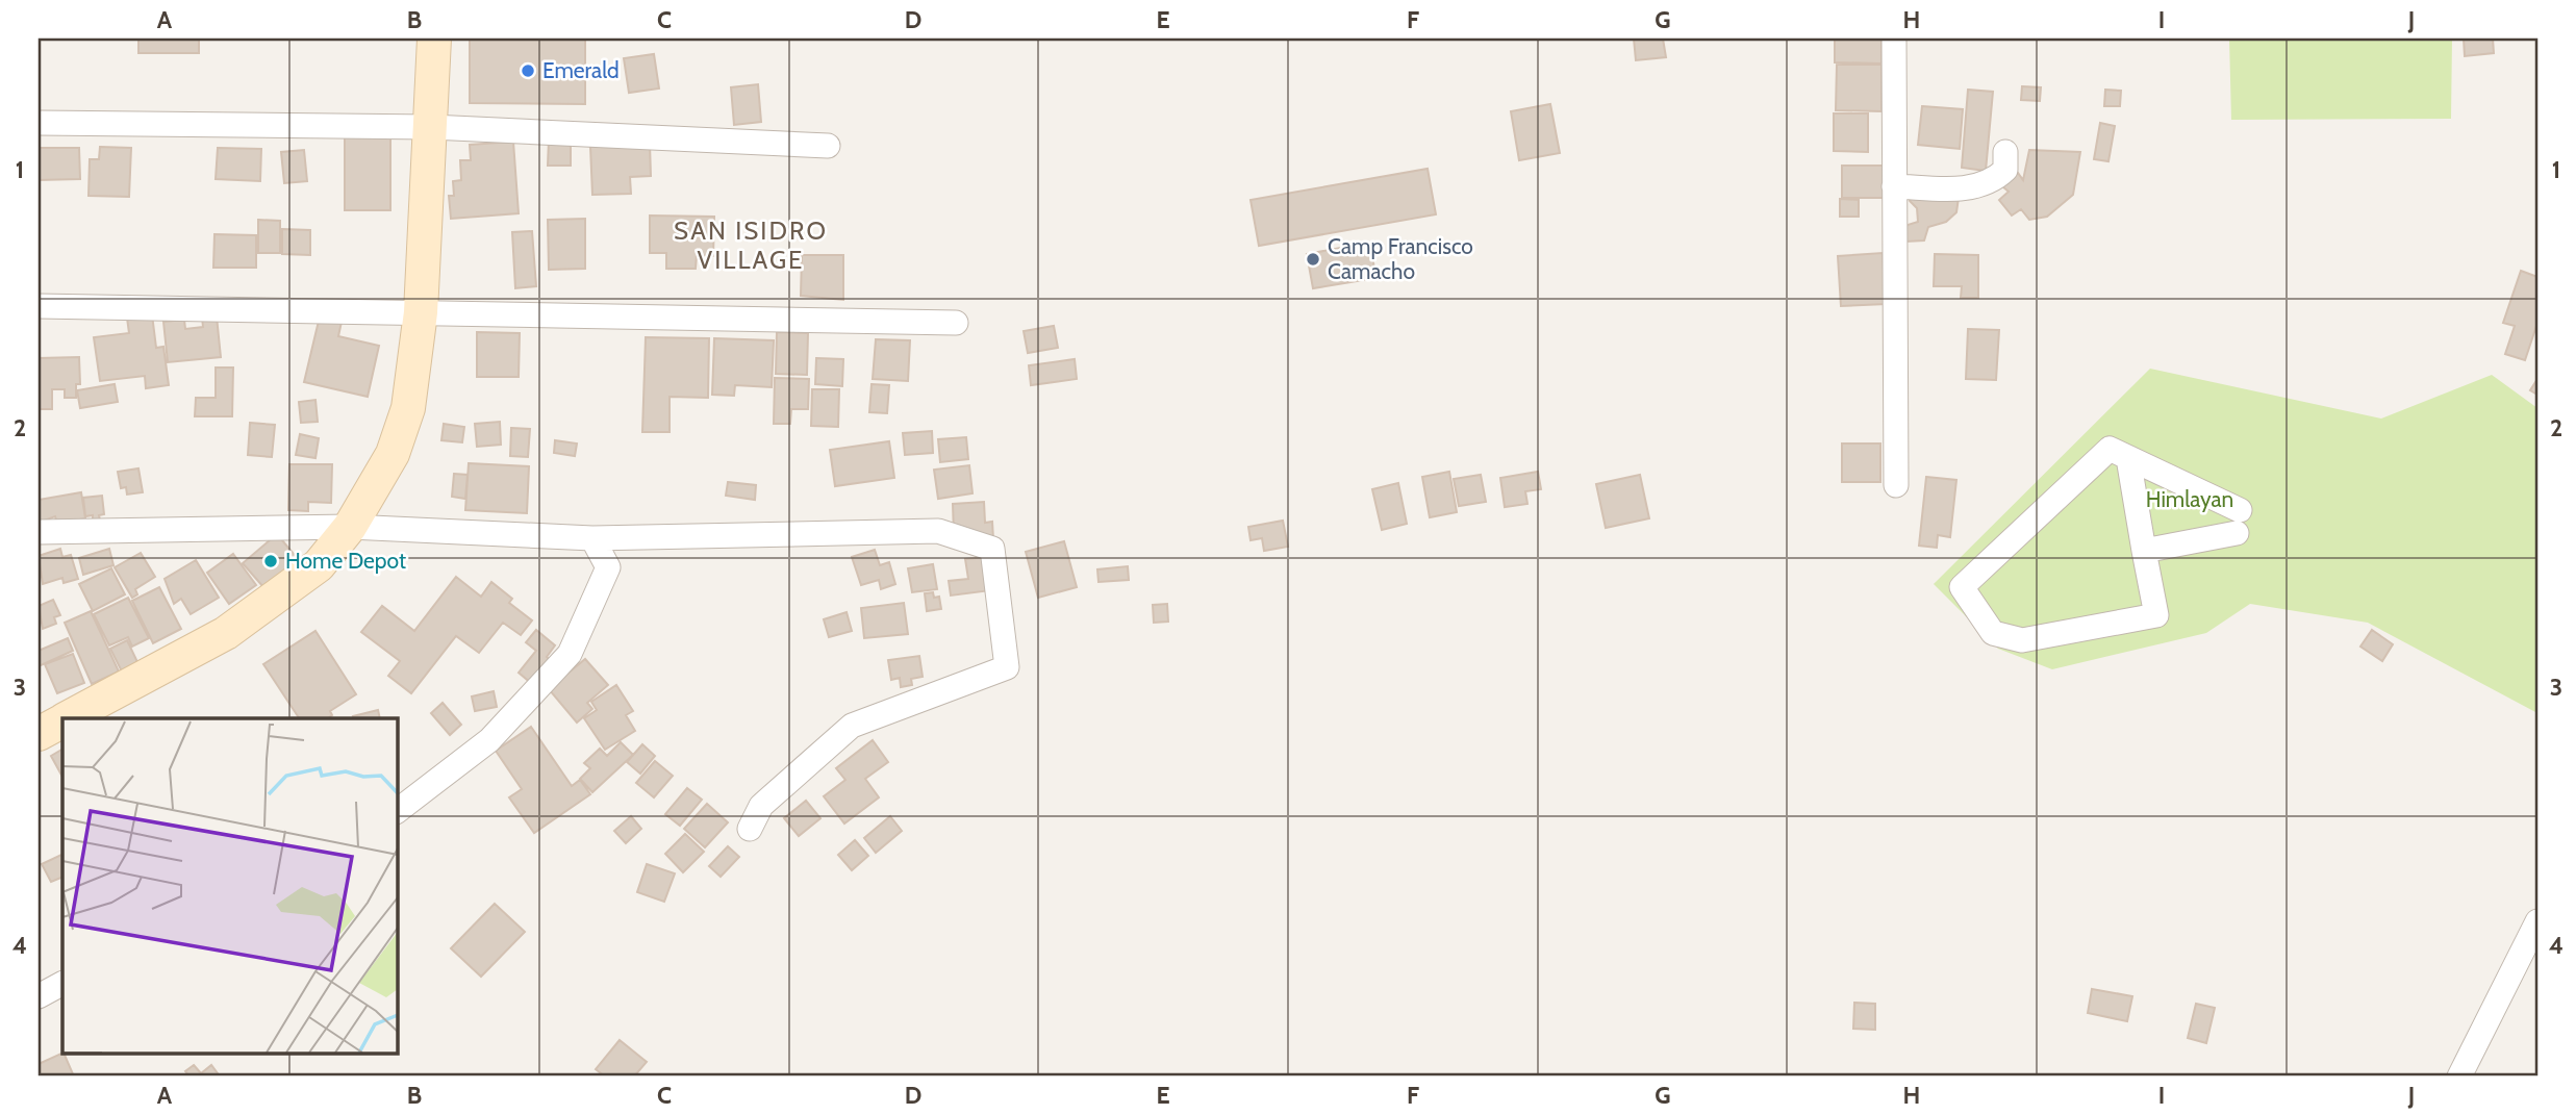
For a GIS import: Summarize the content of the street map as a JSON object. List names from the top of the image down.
{
  "districts": ["SAN ISIDRO VILLAGE"],
  "parks": ["Himlayan"],
  "places": ["Emerald", "Camp Francisco Camacho", "Home Depot"],
  "grid": {
    "columns": [
      "A",
      "B",
      "C",
      "D",
      "E",
      "F",
      "G",
      "H",
      "I",
      "J"
    ],
    "rows": [
      "1",
      "2",
      "3",
      "4"
    ]
  }
}
